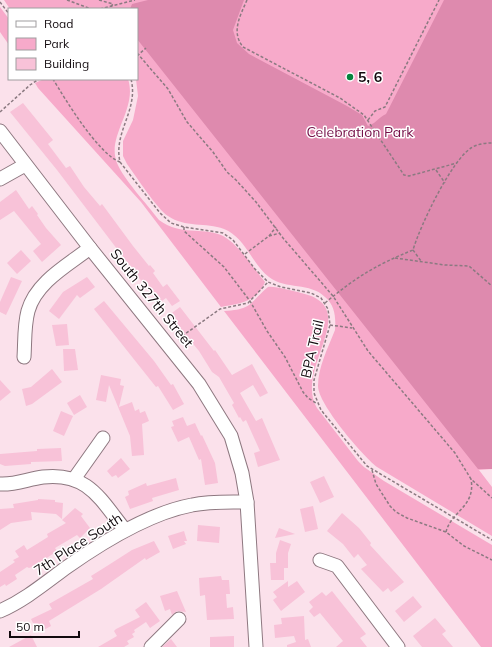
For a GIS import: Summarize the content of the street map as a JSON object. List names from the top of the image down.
{
  "streets": {
    "street": ["South 327th Street", "7th Place South"],
    "path": ["BPA Trail"]
  },
  "crossings": [
    ["South 327th Street", "7th Place South"]
  ],
  "parks": ["Celebration Park"],
  "places": ["5, 6"],
  "legend": ["Road", "Park", "Building"],
  "scale_bar": "50 m"
}
